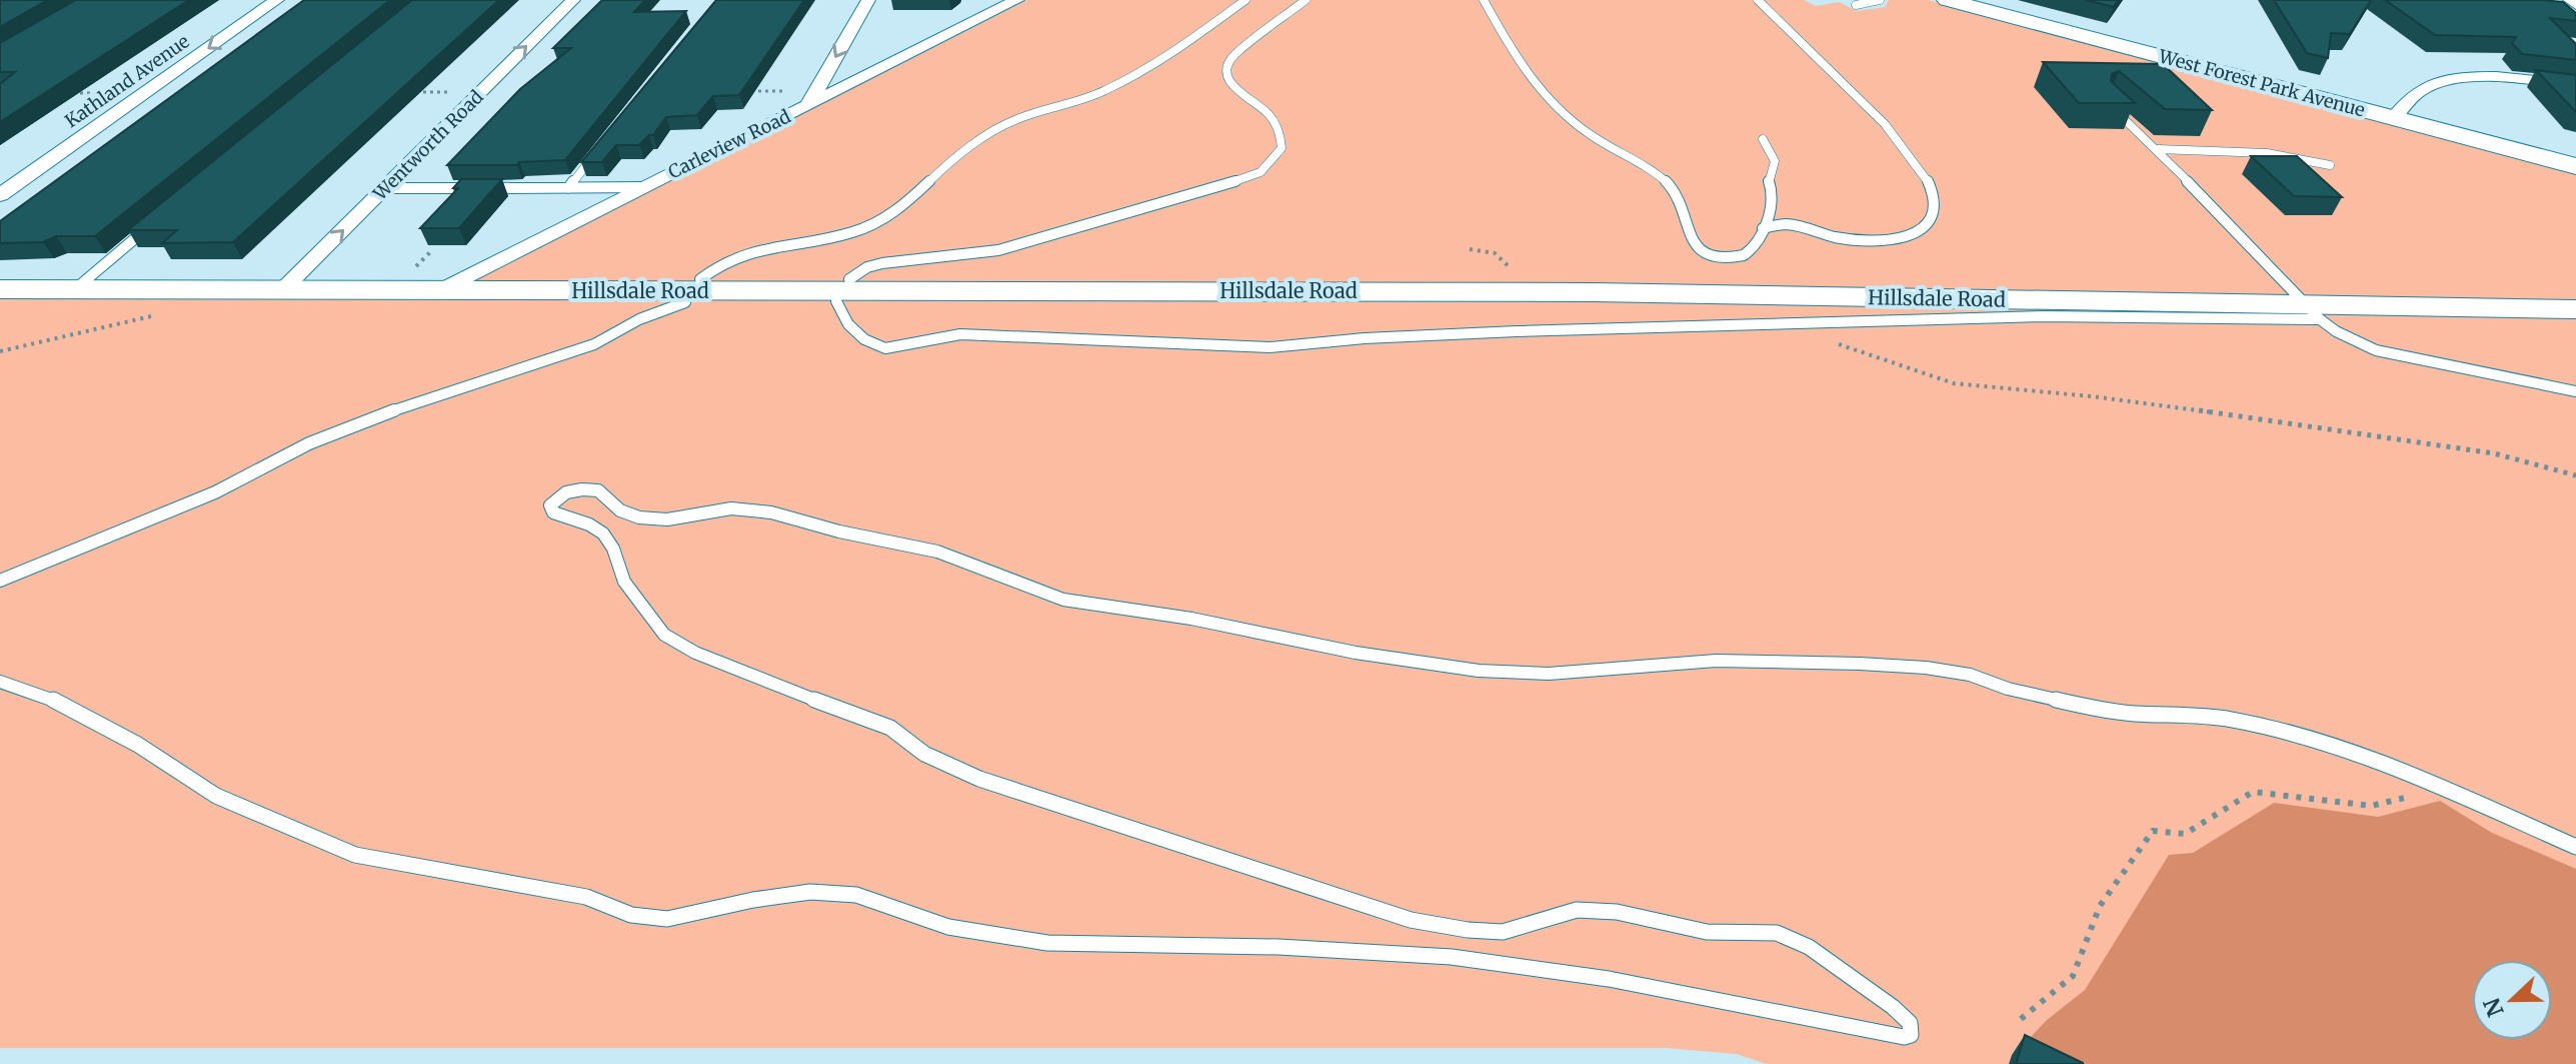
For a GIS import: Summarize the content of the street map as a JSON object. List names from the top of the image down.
{
  "streets": {
    "main road": ["West Forest Park Avenue", "Hillsdale Road"],
    "street": ["Kathland Avenue", "Carleview Road", "Wentworth Road"]
  },
  "crossings": [
    ["Carleview Road", "Hillsdale Road"],
    ["Wentworth Road", "Hillsdale Road"]
  ],
  "one_way": ["Kathland Avenue", "Wentworth Road"],
  "north": "left"
}
